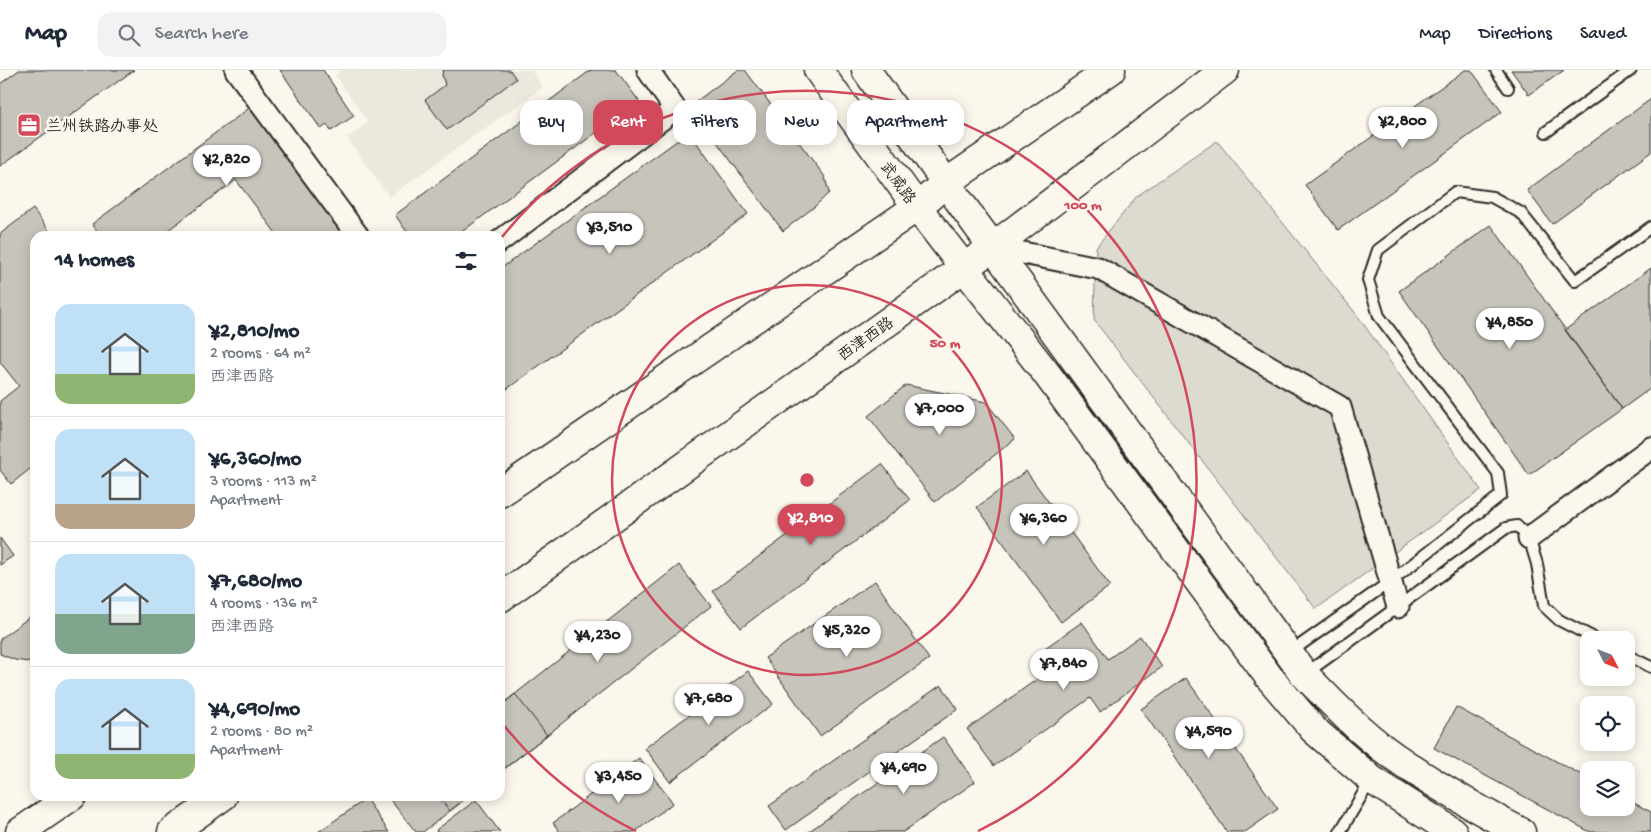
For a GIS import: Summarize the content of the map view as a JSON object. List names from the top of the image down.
{
  "streets": {
    "main road": ["武威路", "西津西路"]
  },
  "crossings": [
    ["武威路", "西津西路"]
  ],
  "places": {
    "office": ["兰州铁路办事处"]
  },
  "north": "bottom right",
  "page": {
    "header": "Map",
    "search": "Search here",
    "nav": ["Map", "Directions", "Saved"],
    "chip": [
      "Buy",
      "Rent",
      "Filters",
      "New",
      "Apartment"
    ],
    "price": [
      "¥2,800",
      "¥2,820",
      "¥3,510",
      "¥4,850",
      "¥7,000",
      "¥2,810",
      "¥6,360",
      "¥5,320",
      "¥4,230",
      "¥7,840",
      "¥7,680",
      "¥4,590",
      "¥4,690",
      "¥3,450"
    ],
    "heading": "14 homes",
    "list": [
      {
        "name": "¥2,810/mo",
        "note": "2 rooms · 64 m² · 西津西路"
      },
      {
        "name": "¥6,360/mo",
        "note": "3 rooms · 113 m² · Apartment"
      },
      {
        "name": "¥7,680/mo",
        "note": "4 rooms · 136 m² · 西津西路"
      },
      {
        "name": "¥4,690/mo",
        "note": "2 rooms · 80 m² · Apartment"
      }
    ]
  },
  "rings": ["100 m", "50 m"]
}
